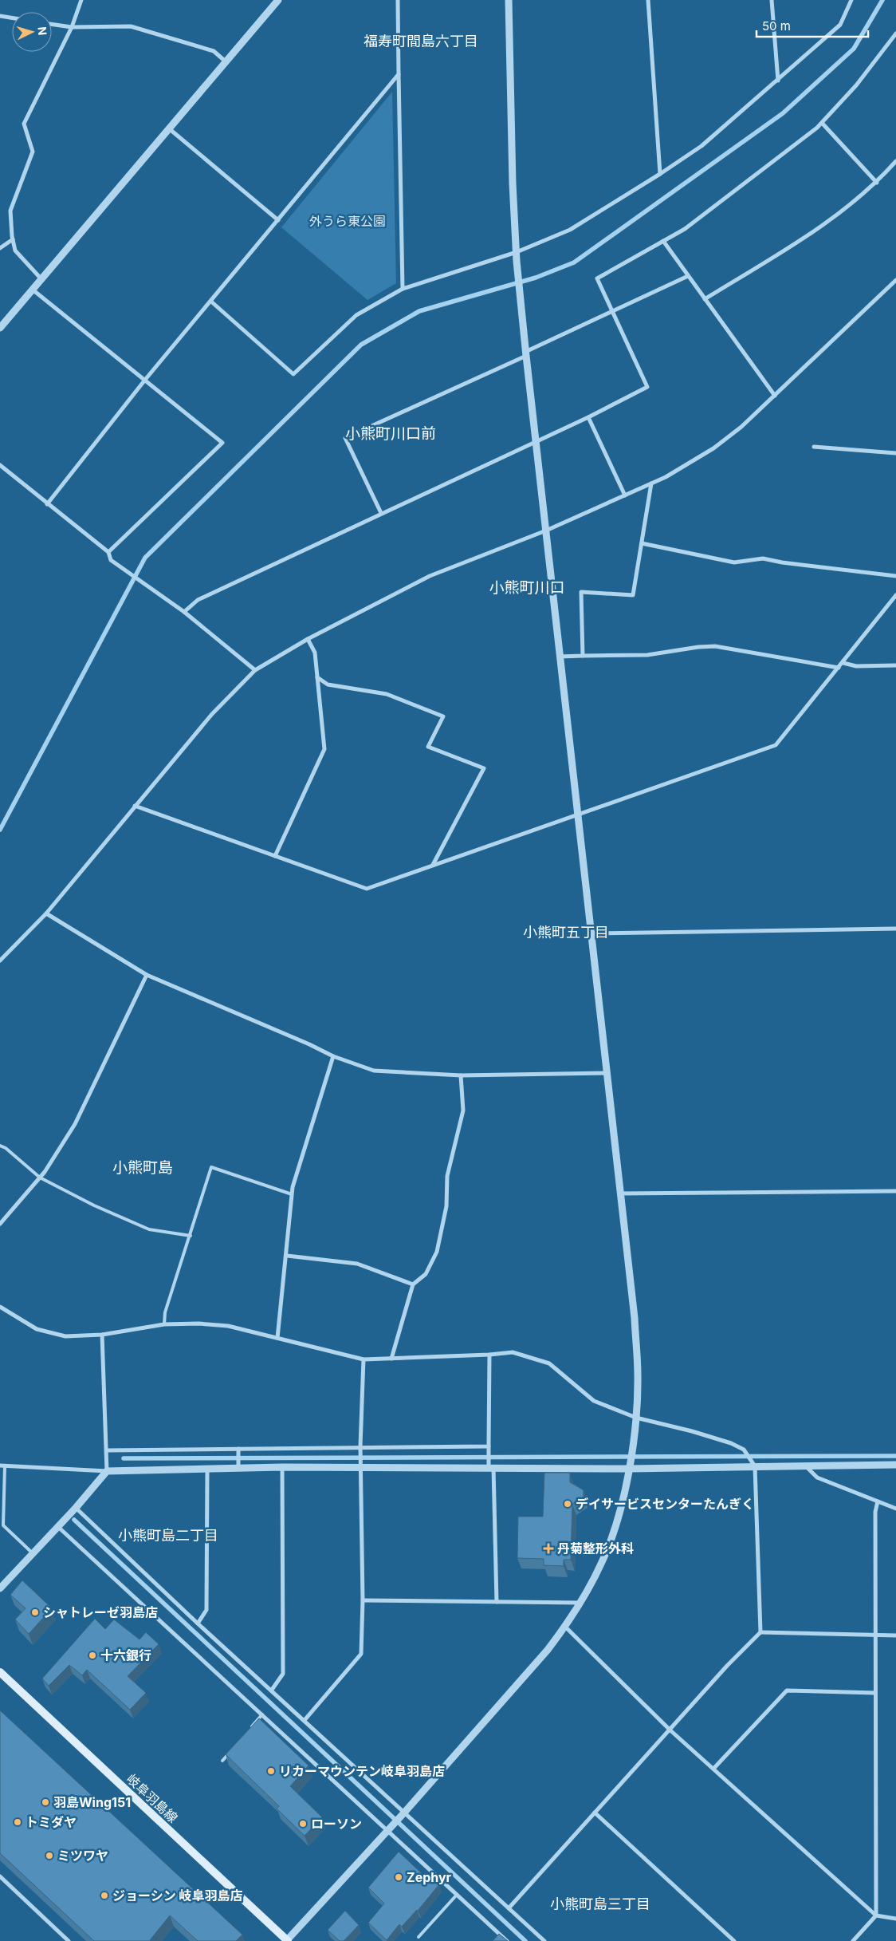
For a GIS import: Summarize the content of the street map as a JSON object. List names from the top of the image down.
{
  "streets": {
    "main road": ["岐阜羽島線"]
  },
  "districts": [
    "福寿町間島六丁目",
    "小熊町川口前",
    "小熊町川口",
    "小熊町五丁目",
    "小熊町島",
    "小熊町島二丁目",
    "小熊町島三丁目"
  ],
  "parks": ["外うら東公園"],
  "places": {
    "other": [
      "デイサービスセンターたんぎく",
      "シャトレーゼ羽島店",
      "十六銀行",
      "リカーマウンテン岐阜羽島店",
      "羽島Wing151",
      "トミダヤ",
      "ローソン",
      "ミツワヤ",
      "Zephyr",
      "ジョーシン 岐阜羽島店"
    ],
    "health": ["丹菊整形外科"]
  },
  "scale_bar": "50 m",
  "north": "right"
}
